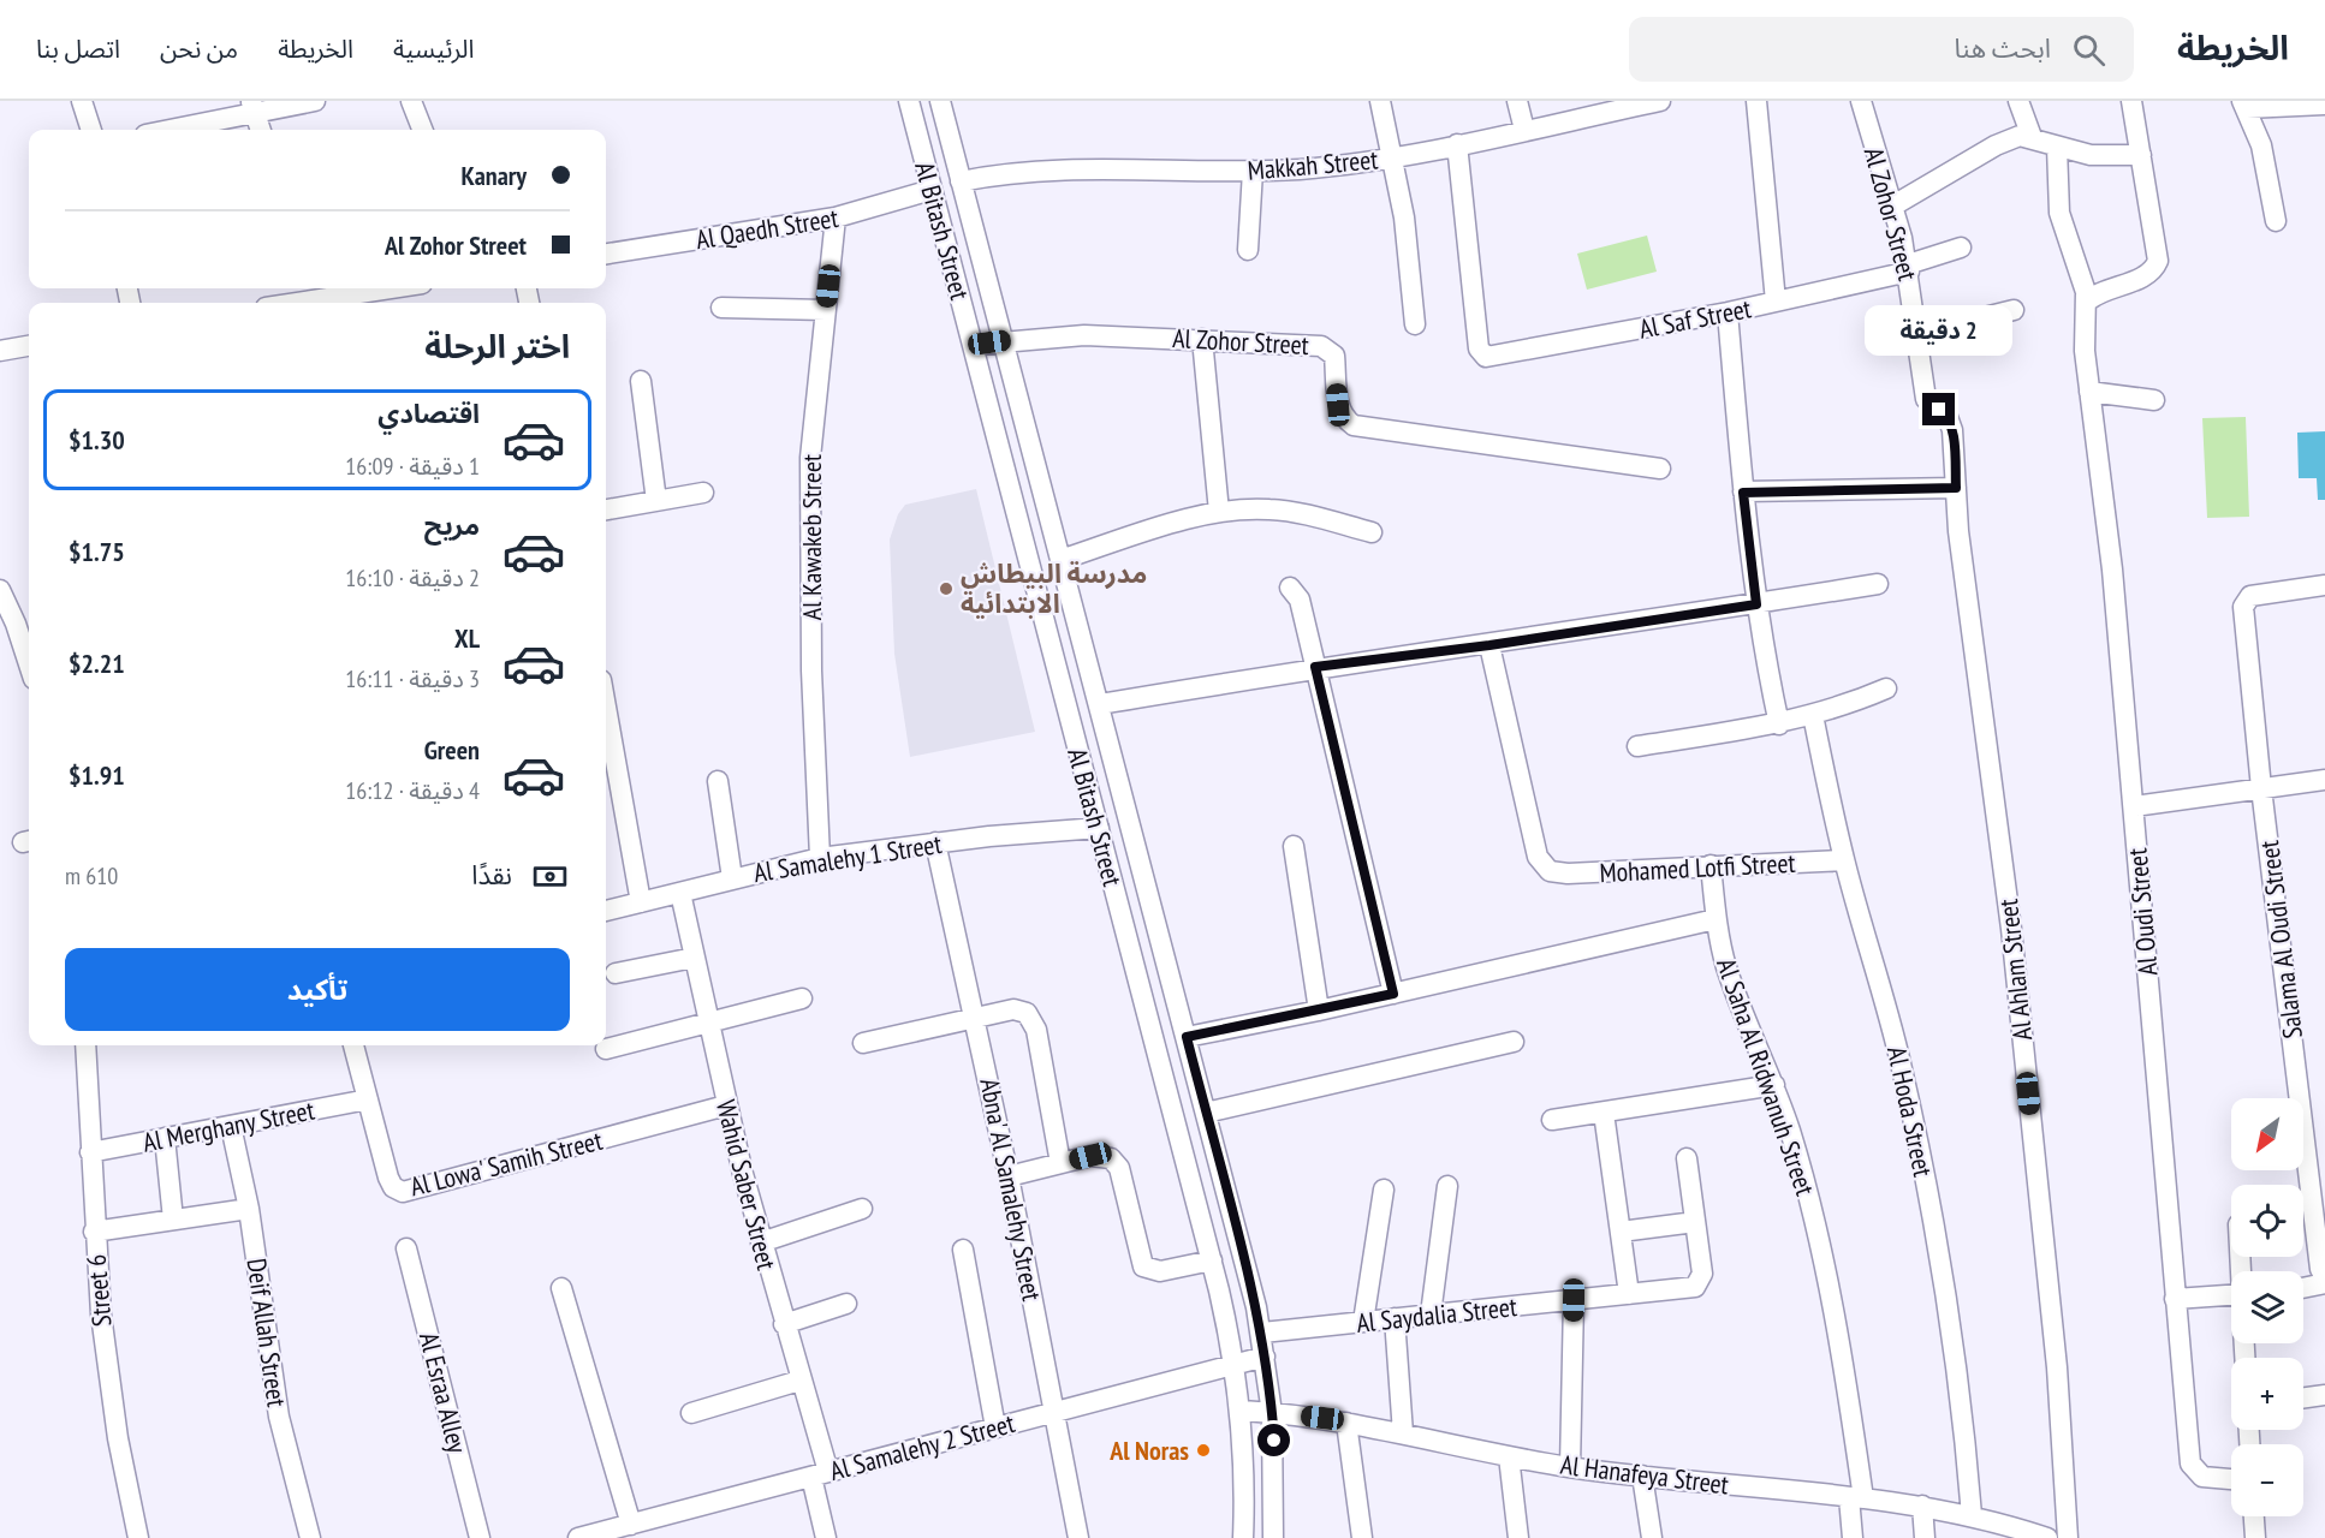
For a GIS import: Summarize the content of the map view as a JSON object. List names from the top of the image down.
{
  "streets": {
    "street": [
      "Makkah Street",
      "Al Zohor Street",
      "Al Qaedh Street",
      "Al Bitash Street",
      "Al Saf Street",
      "Al Kawakeb Street",
      "Al Samalehy 1 Street",
      "Mohamed Lotfi Street",
      "Al Oudi Street",
      "Salama Al Oudi Street",
      "Al Ahlam Street",
      "Al Saha Al Ridwanuh Street",
      "Al Hoda Street",
      "Al Merghany Street",
      "Al Lowa' Samih Street",
      "Wahid Saber Street",
      "Abna' Al Samalehy Street",
      "Street 6",
      "Al Saydalia Street",
      "Deif Allah Street",
      "Al Esraa Alley",
      "Al Samalehy 2 Street",
      "Al Hanafeya Street"
    ]
  },
  "crossings": [
    ["Makkah Street", "Al Bitash Street"],
    ["Makkah Street", "Al Saf Street"],
    ["Al Zohor Street", "Al Bitash Street"],
    ["Al Zohor Street", "Al Saf Street"],
    ["Al Zohor Street", "Al Ahlam Street"],
    ["Al Qaedh Street", "Al Bitash Street"],
    ["Al Qaedh Street", "Al Kawakeb Street"],
    ["Al Bitash Street", "Al Samalehy 1 Street"],
    ["Al Bitash Street", "Al Saydalia Street"],
    ["Al Bitash Street", "Al Samalehy 2 Street"],
    ["Al Bitash Street", "Al Hanafeya Street"],
    ["Al Kawakeb Street", "Al Samalehy 1 Street"],
    ["Al Samalehy 1 Street", "Wahid Saber Street"],
    ["Al Samalehy 1 Street", "Abna' Al Samalehy Street"],
    ["Mohamed Lotfi Street", "Al Saha Al Ridwanuh Street"],
    ["Mohamed Lotfi Street", "Al Hoda Street"],
    ["Al Saha Al Ridwanuh Street", "Al Hanafeya Street"],
    ["Al Hoda Street", "Al Hanafeya Street"],
    ["Al Merghany Street", "Al Lowa' Samih Street"],
    ["Al Merghany Street", "Street 6"],
    ["Al Merghany Street", "Deif Allah Street"],
    ["Al Lowa' Samih Street", "Wahid Saber Street"],
    ["Wahid Saber Street", "Al Samalehy 2 Street"],
    ["Abna' Al Samalehy Street", "Al Samalehy 2 Street"]
  ],
  "places": ["مدرسة البيطاش الابتدائية", "Al Noras"],
  "north": "bottom left",
  "page": {
    "header": "الخريطة",
    "search": "ابحث هنا",
    "nav": [
      "الرئيسية",
      "الخريطة",
      "من نحن",
      "اتصل بنا"
    ],
    "banner": ["Kanary", "Al Zohor Street"],
    "heading": "اختر الرحلة",
    "bubble": "2 دقيقة",
    "list": [
      {
        "name": "اقتصادي",
        "note": "1 دقيقة · 16:09",
        "value": "$1.30"
      },
      {
        "name": "مريح",
        "note": "2 دقيقة · 16:10",
        "value": "$1.75"
      },
      {
        "name": "XL",
        "note": "3 دقيقة · 16:11",
        "value": "$2.21"
      },
      {
        "name": "Green",
        "note": "4 دقيقة · 16:12",
        "value": "$1.91"
      }
    ],
    "pay": ["نقدًا", "610 m"],
    "buttons": "تأكيد",
    "map_buttons": ["+", "−"]
  }
}
